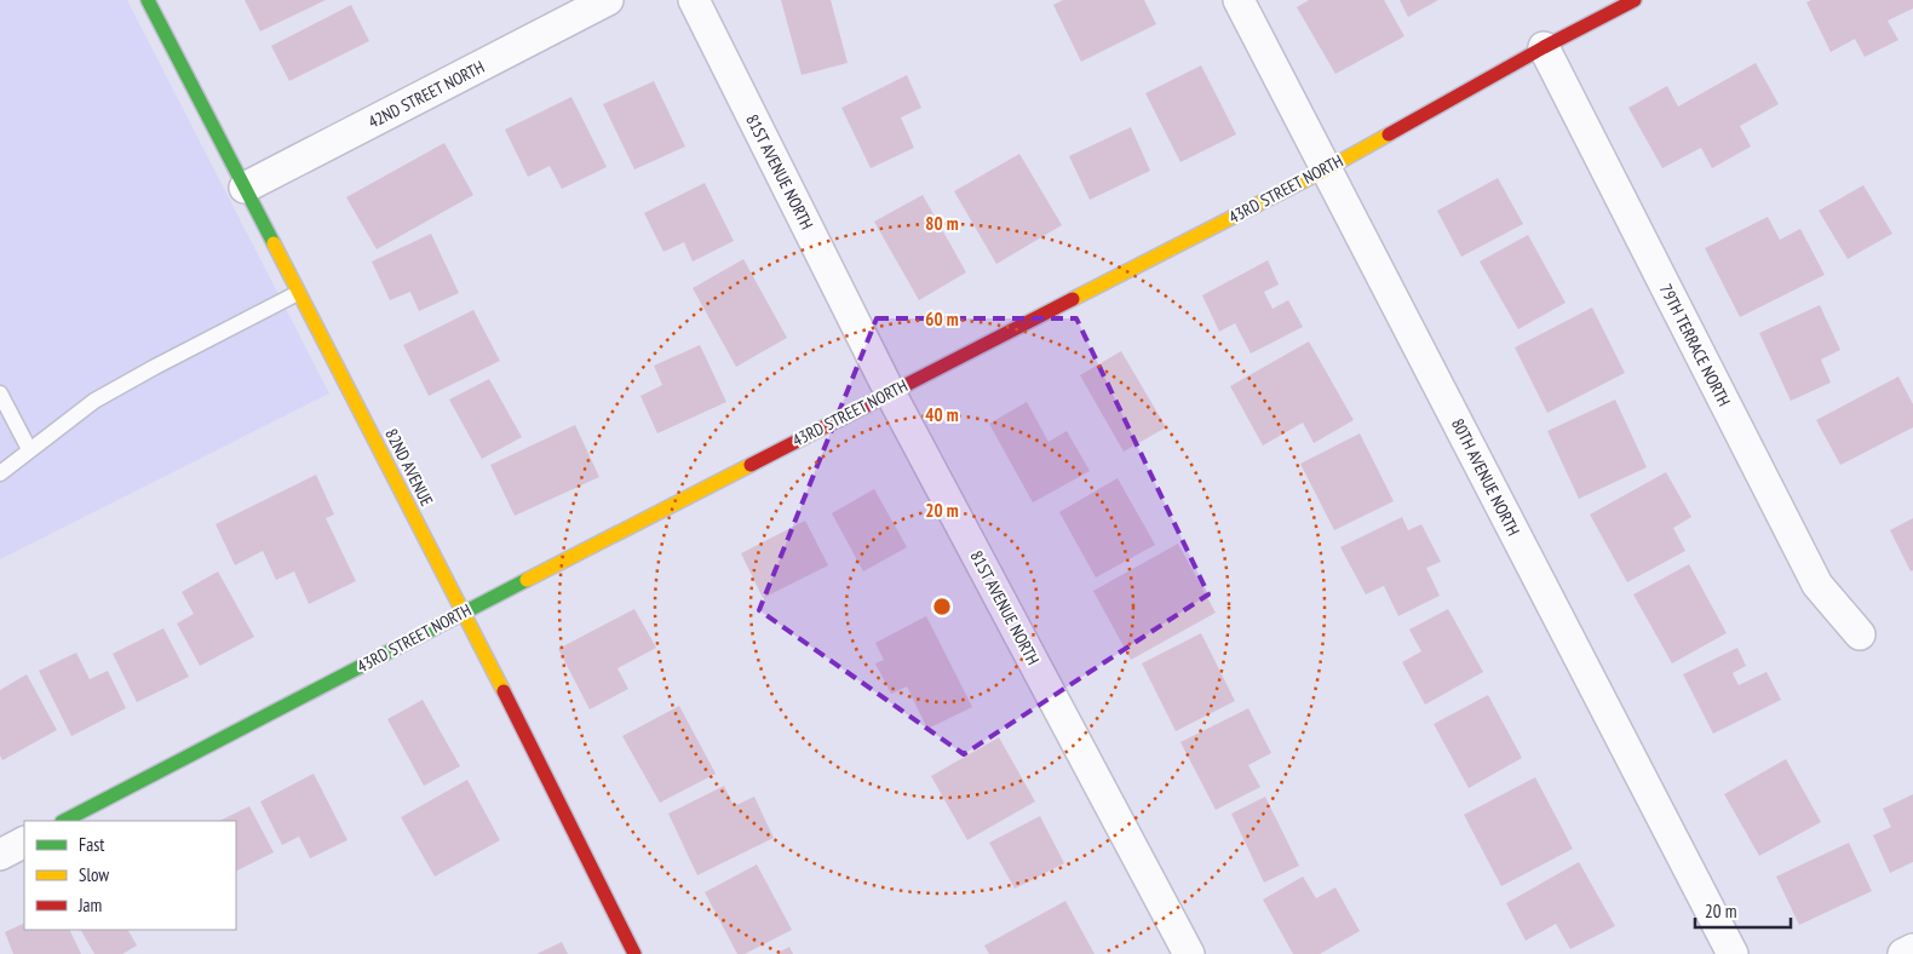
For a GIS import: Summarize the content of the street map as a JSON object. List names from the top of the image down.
{
  "streets": {
    "street": [
      "42ND STREET NORTH",
      "81ST AVENUE NORTH",
      "43RD STREET NORTH",
      "79TH TERRACE NORTH",
      "82ND AVENUE",
      "80TH AVENUE NORTH"
    ]
  },
  "crossings": [
    ["42ND STREET NORTH", "82ND AVENUE"],
    ["81ST AVENUE NORTH", "43RD STREET NORTH"],
    ["43RD STREET NORTH", "79TH TERRACE NORTH"],
    ["43RD STREET NORTH", "82ND AVENUE"],
    ["43RD STREET NORTH", "80TH AVENUE NORTH"]
  ],
  "legend": ["Fast", "Slow", "Jam"],
  "scale_bar": "20 m",
  "rings": [
    "80 m",
    "60 m",
    "40 m",
    "20 m"
  ]
}
